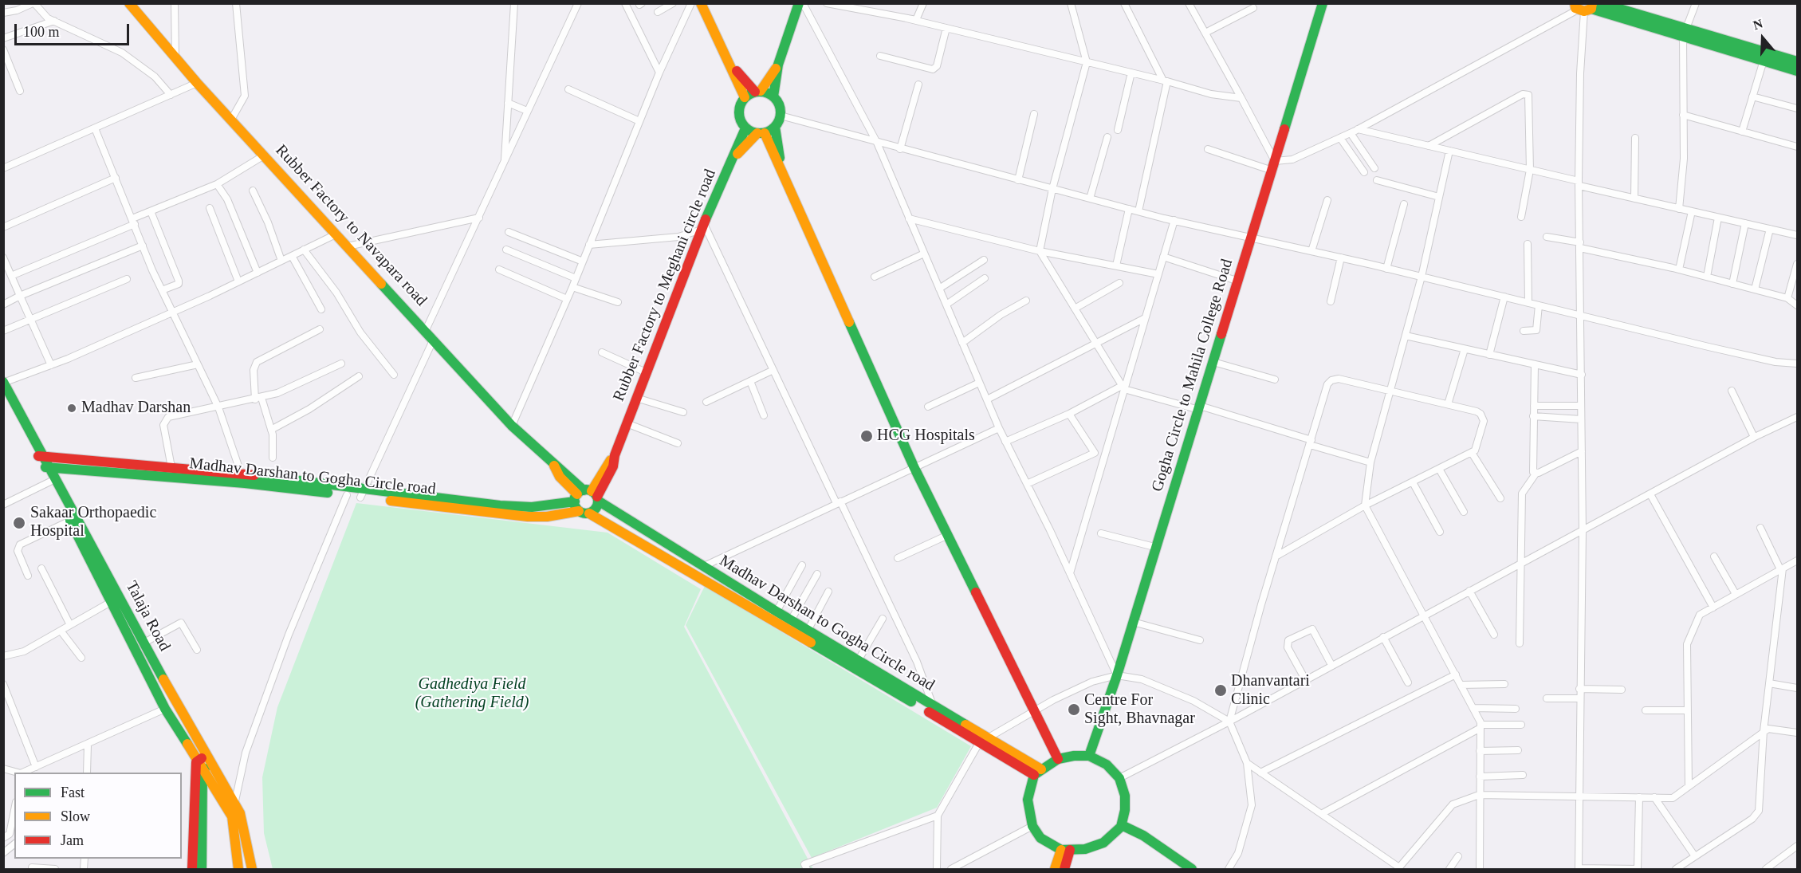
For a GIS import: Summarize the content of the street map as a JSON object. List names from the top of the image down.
{
  "streets": {
    "main road": [
      "Rubber Factory to Navapara road",
      "Rubber Factory to Meghani circle road",
      "Gogha Circle to Mahila College Road",
      "Madhav Darshan to Gogha Circle road",
      "Talaja Road"
    ]
  },
  "crossings": [
    ["Rubber Factory to Navapara road", "Rubber Factory to Meghani circle road"],
    ["Rubber Factory to Navapara road", "Madhav Darshan to Gogha Circle road"],
    ["Rubber Factory to Meghani circle road", "Madhav Darshan to Gogha Circle road"],
    ["Gogha Circle to Mahila College Road", "Madhav Darshan to Gogha Circle road"],
    ["Madhav Darshan to Gogha Circle road", "Talaja Road"]
  ],
  "parks": ["Gadhediya Field (Gathering Field)"],
  "places": [
    "Madhav Darshan",
    "HCG Hospitals",
    "Sakaar Orthopaedic Hospital",
    "Dhanvantari Clinic",
    "Centre For Sight, Bhavnagar"
  ],
  "legend": ["Fast", "Slow", "Jam"],
  "scale_bar": "100 m",
  "north": "top"
}
